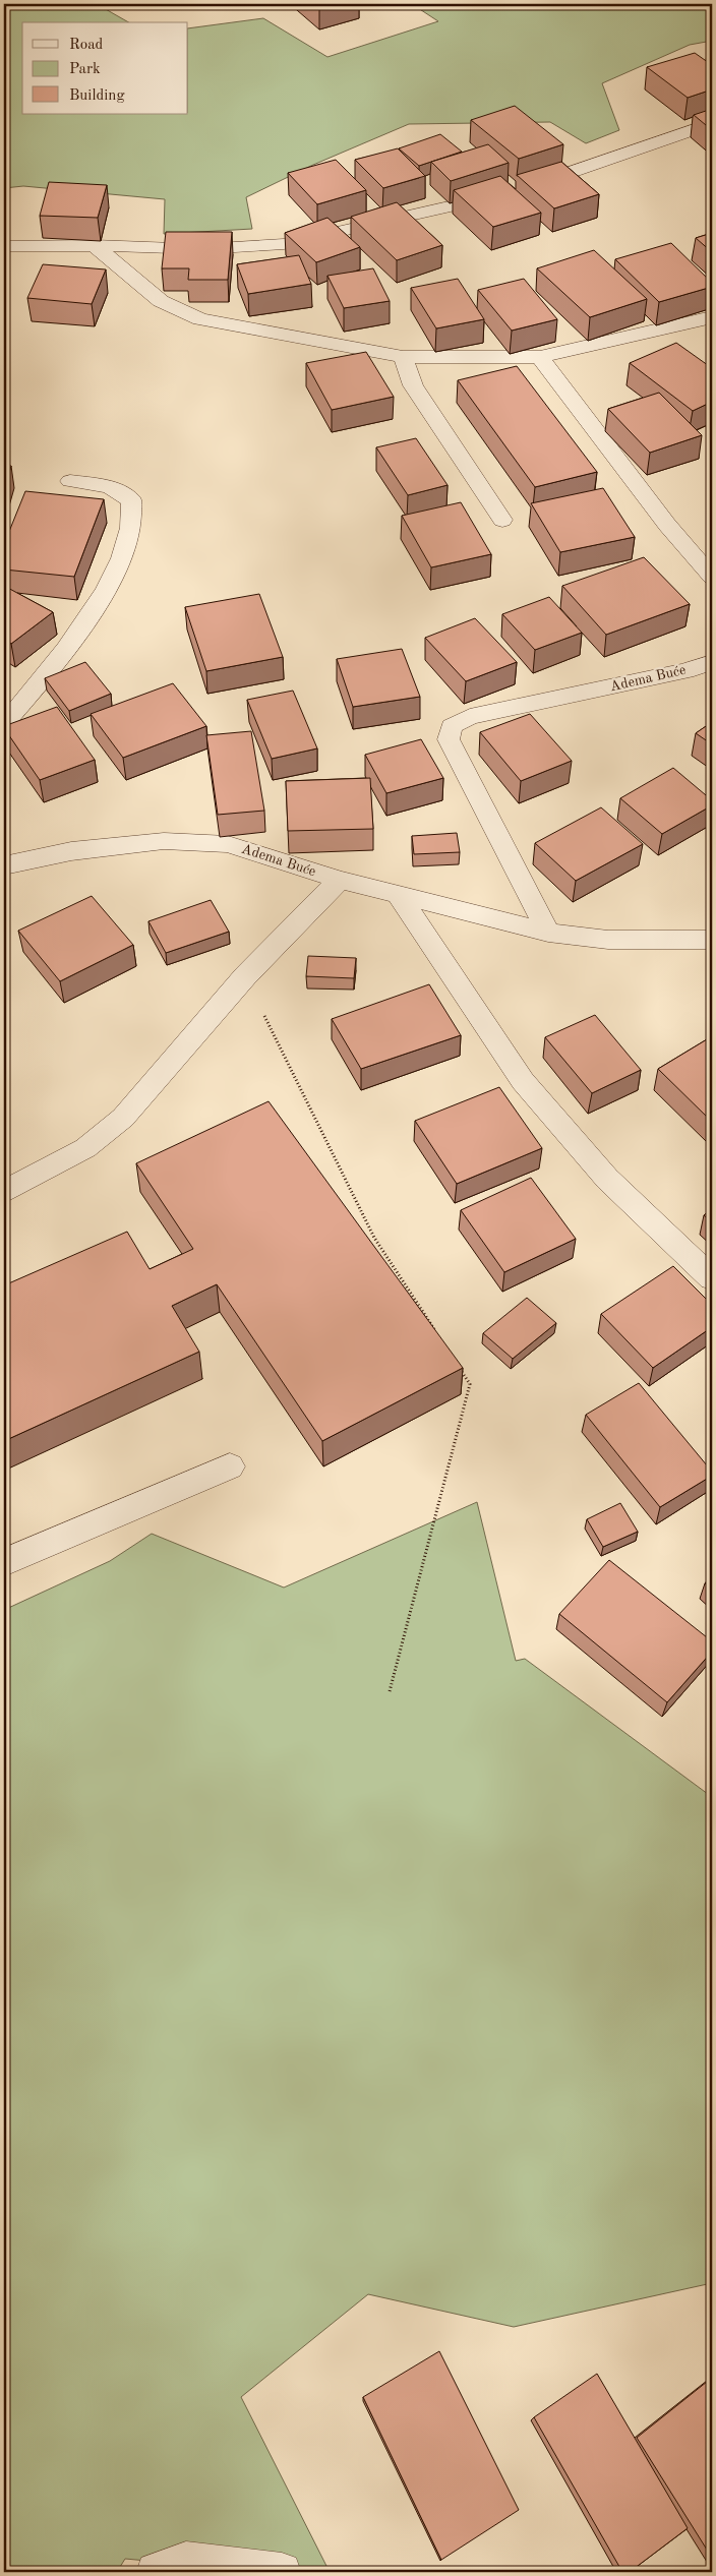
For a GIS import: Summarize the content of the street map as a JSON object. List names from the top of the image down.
{
  "streets": {
    "street": ["Adema Buće"]
  },
  "legend": ["Road", "Park", "Building"]
}
